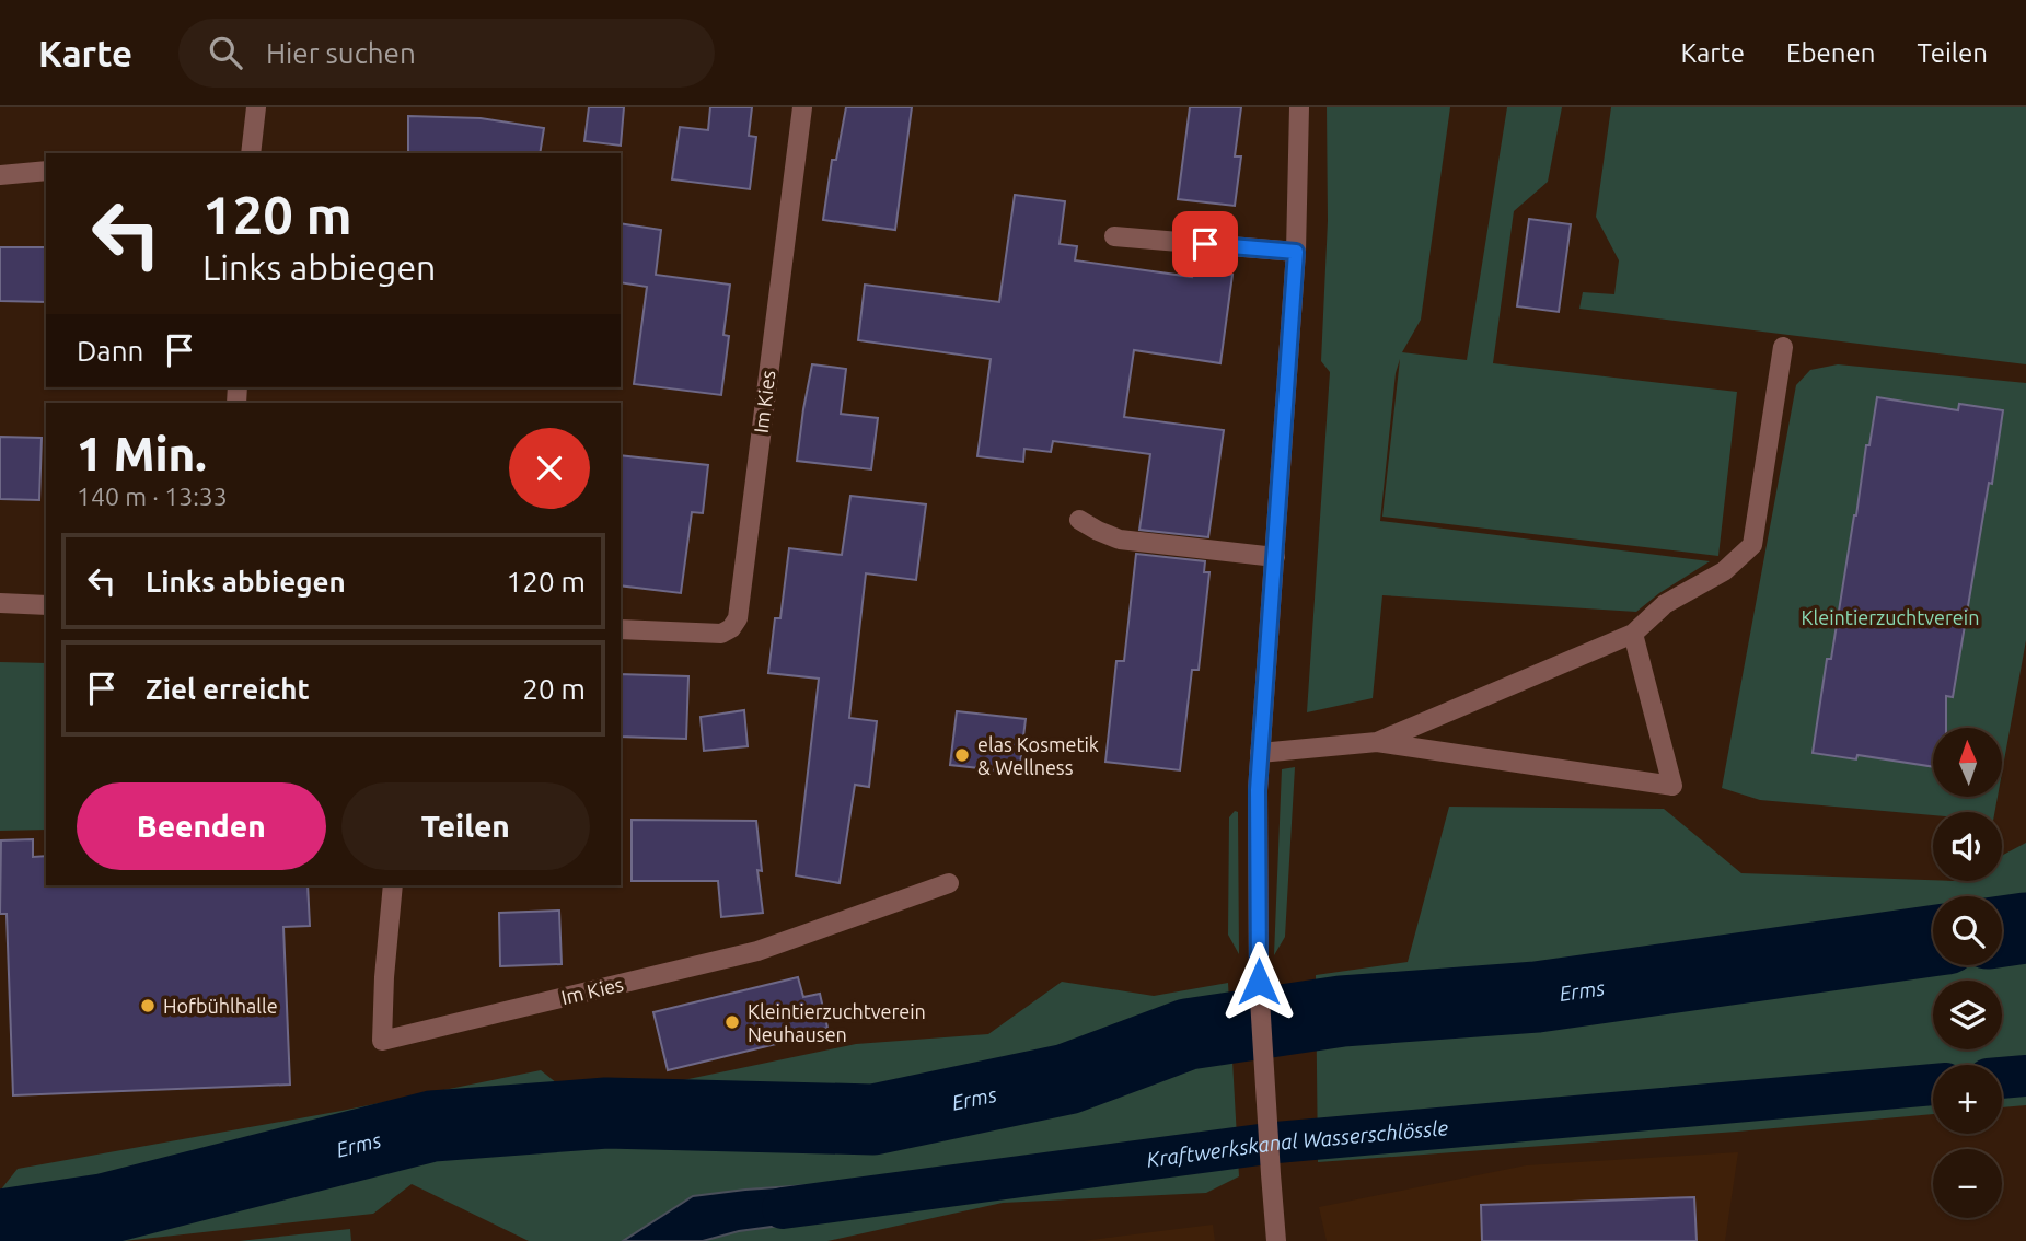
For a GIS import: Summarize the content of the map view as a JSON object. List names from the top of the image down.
{
  "streets": {
    "street": ["Im Kies"]
  },
  "water": ["Erms", "Kraftwerkskanal Wasserschlössle"],
  "parks": ["Kleintierzuchtverein"],
  "places": ["elas Kosmetik & Wellness", "Hofbühlhalle", "Kleintierzuchtverein Neuhausen"],
  "north": "top",
  "page": {
    "header": "Karte",
    "search": "Hier suchen",
    "nav": ["Karte", "Ebenen", "Teilen"],
    "turn": ["120 m", "Links abbiegen"],
    "then": "Dann",
    "heading": ["1 Min.", "140 m · 13:33"],
    "list": [
      {
        "name": "Links abbiegen",
        "value": "120 m"
      },
      {
        "name": "Ziel erreicht",
        "value": "20 m"
      }
    ],
    "map_buttons": ["+", "−"],
    "buttons": ["Beenden", "Teilen"]
  }
}
